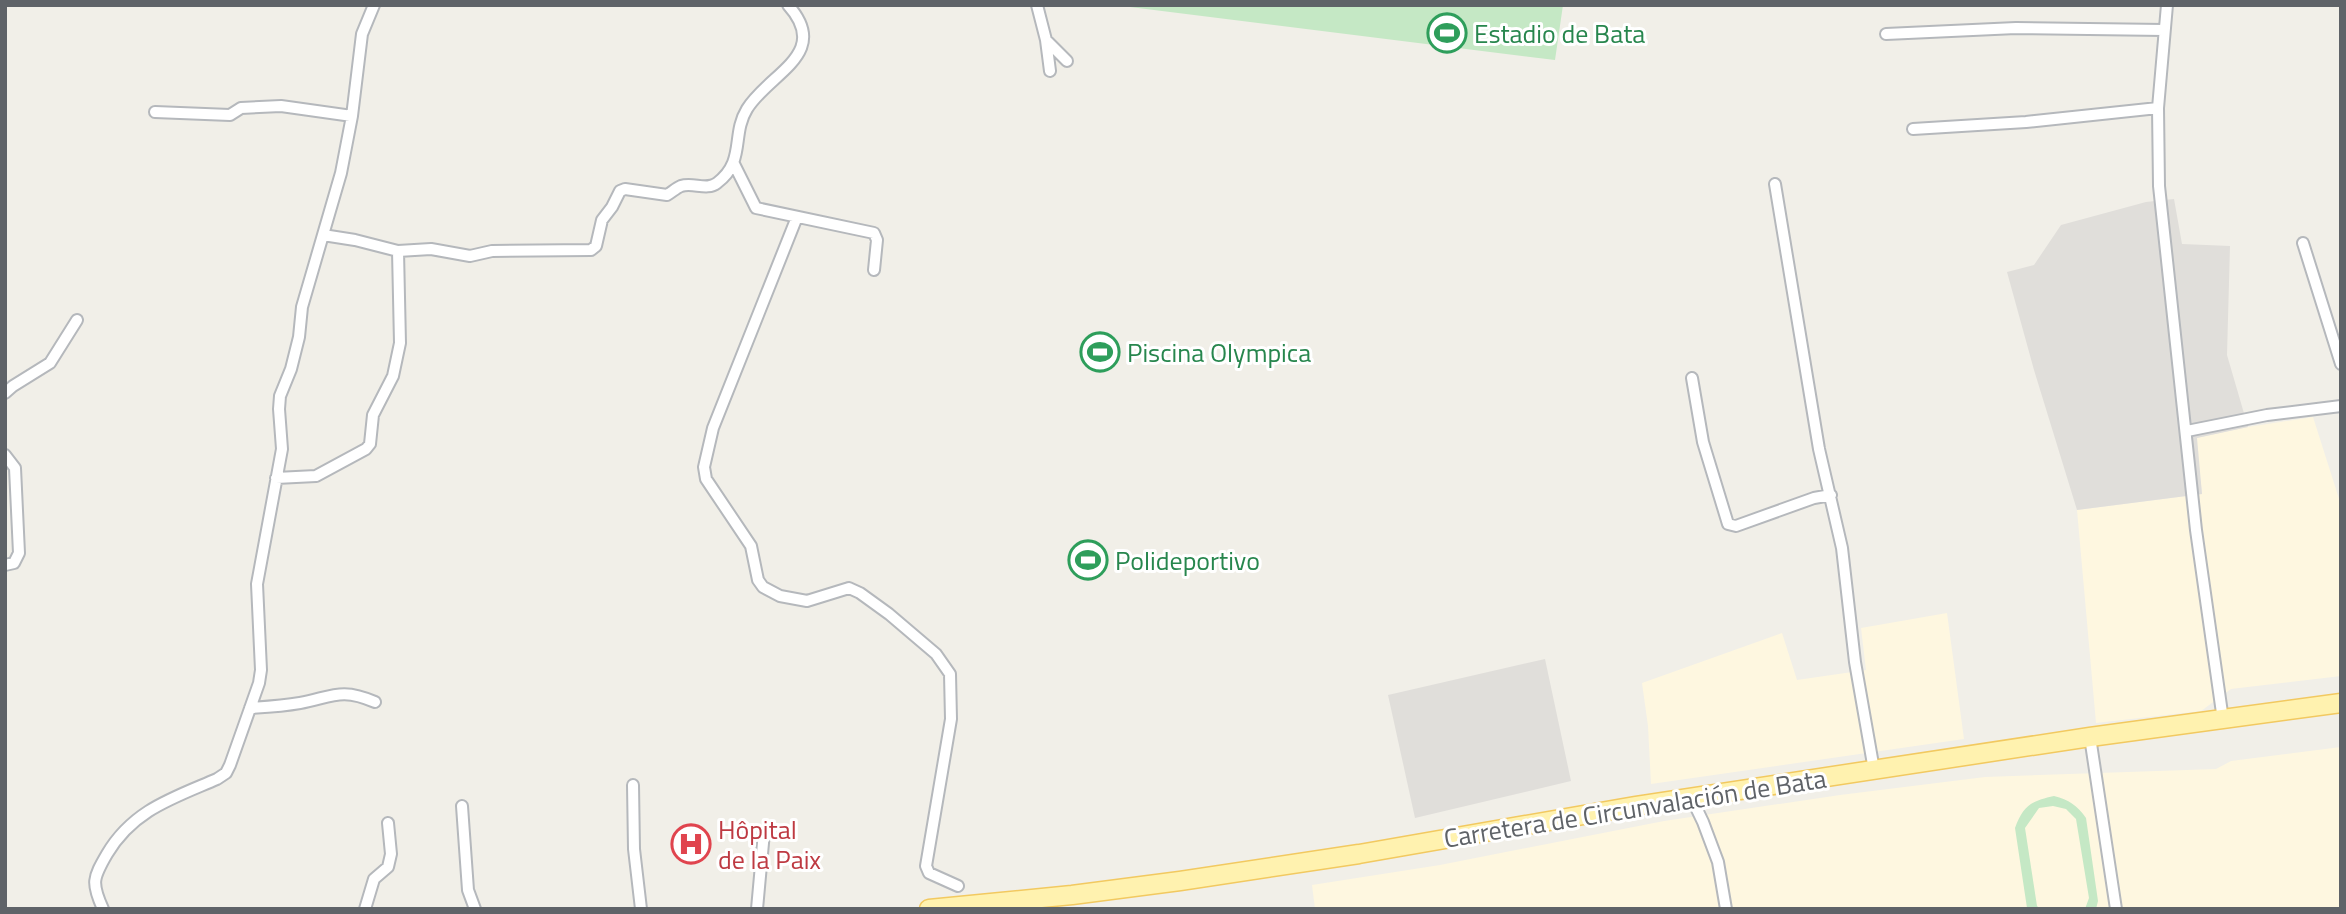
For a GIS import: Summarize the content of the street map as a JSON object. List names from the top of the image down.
{
  "streets": {
    "main road": ["Carretera de Circunvalación de Bata"]
  },
  "places": {
    "sports": ["Estadio de Bata", "Piscina Olympica", "Polideportivo"],
    "hospital": ["Hôpital de la Paix"]
  }
}
